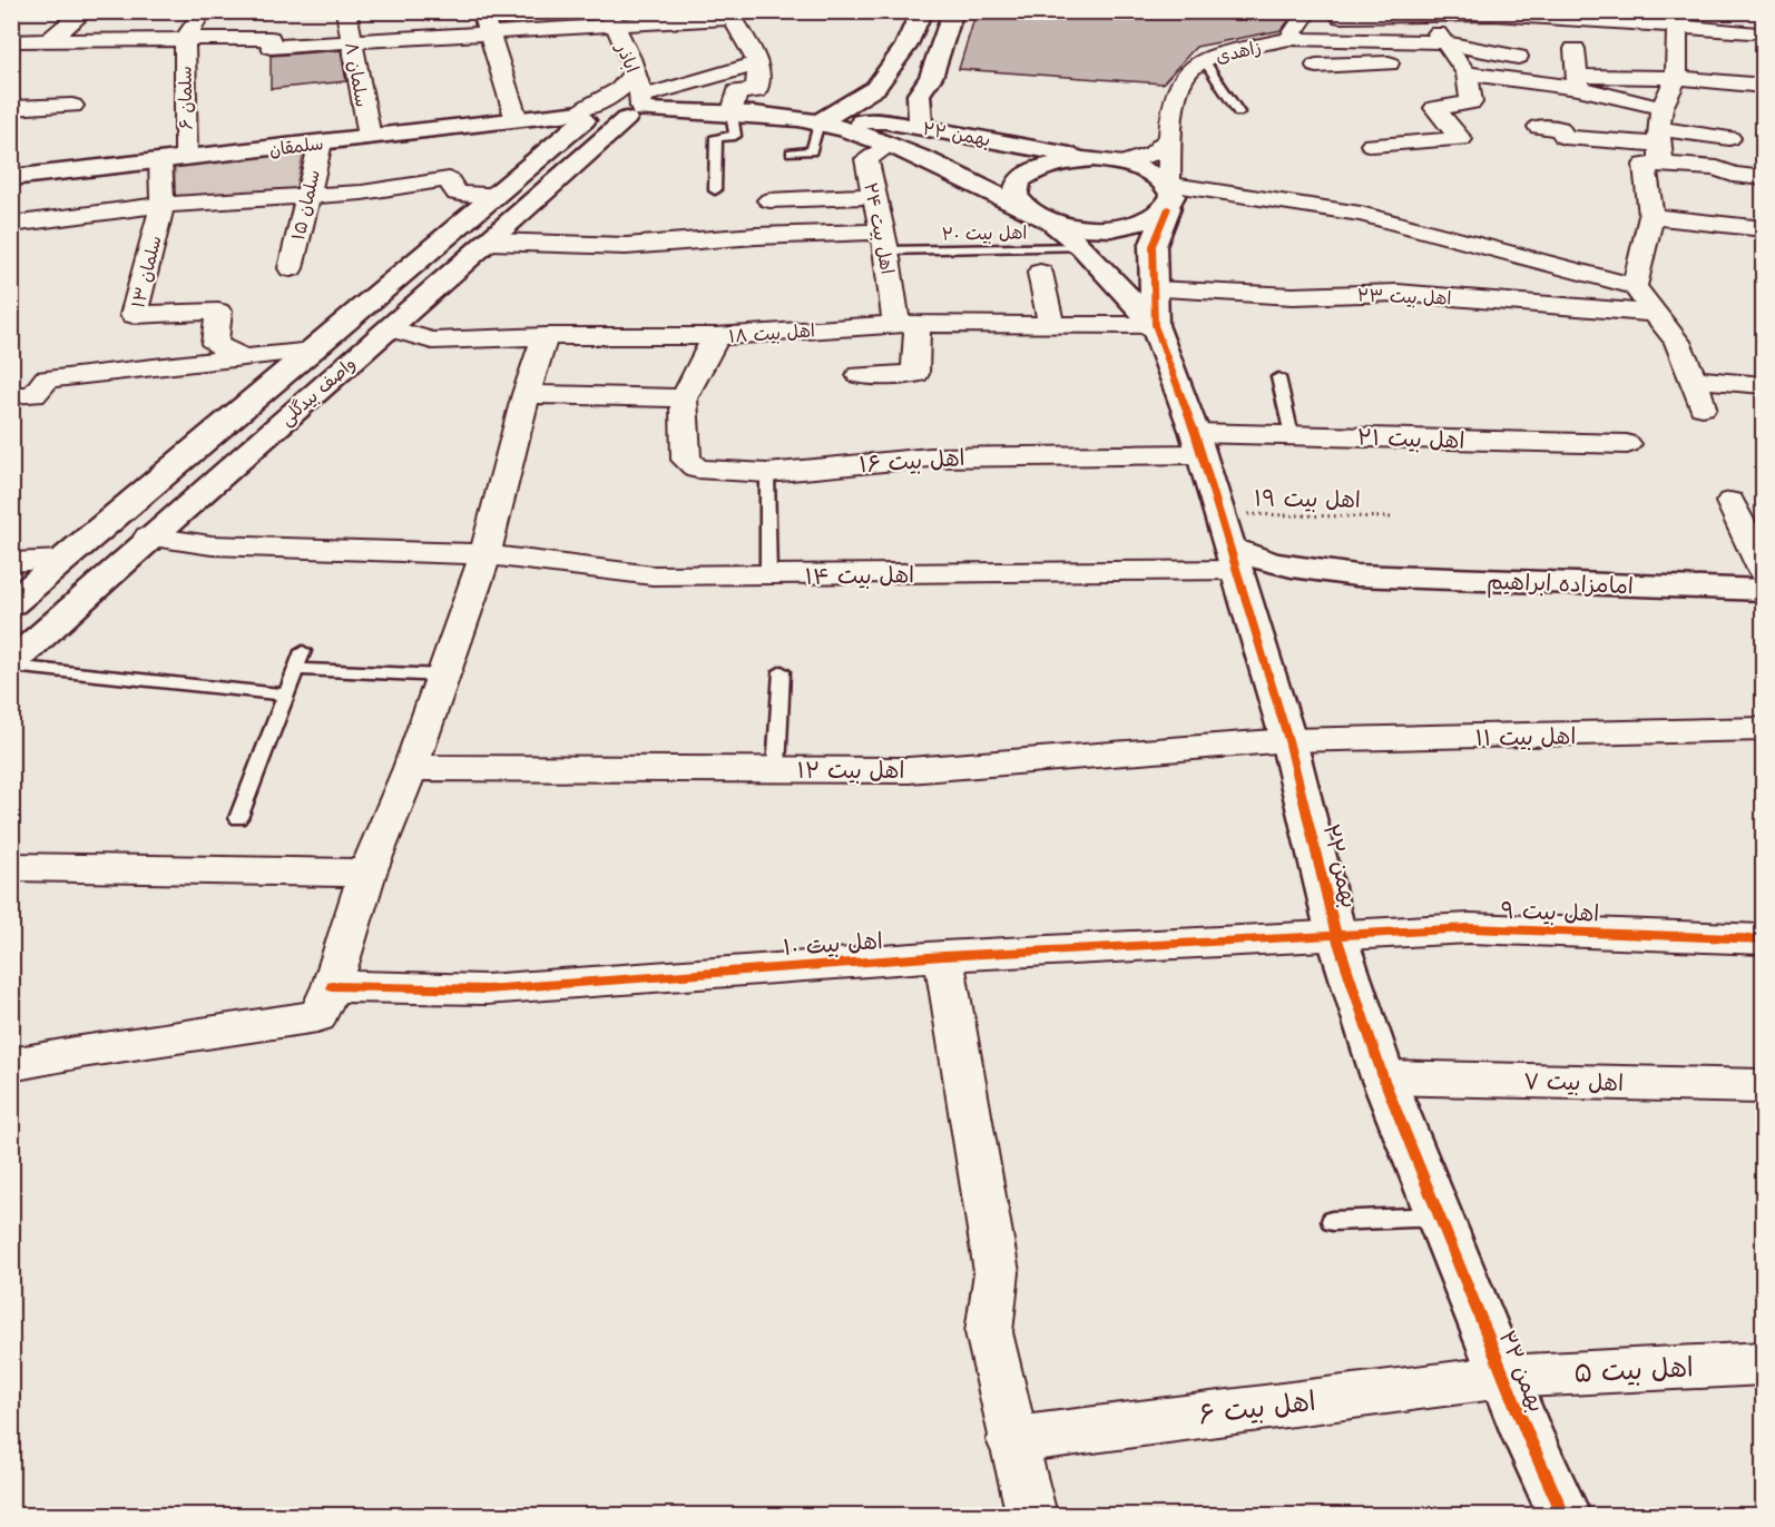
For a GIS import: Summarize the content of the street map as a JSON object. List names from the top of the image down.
{
  "streets": {
    "street": [
      "زاهدی",
      "اباذر",
      "سلمان ۸",
      "سلمان ۶",
      "۲۲ بهمن",
      "سلمقان",
      "سلمان ۱۵",
      "اهل بیت ۲۴",
      "سلمان ۱۳",
      "اهل بیت ۲۳",
      "اهل بیت ۱۸",
      "واصف بیدگلی",
      "اهل بیت ۲۱",
      "اهل بیت ۱۶",
      "اهل بیت ۱۴",
      "امامزاده ابراهیم",
      "اهل بیت ۱۱",
      "اهل بیت ۱۲",
      "اهل بیت ۹",
      "اهل بیت ۱۰",
      "اهل بیت ۷",
      "اهل بیت ۵",
      "اهل بیت ۶"
    ],
    "lane": ["اهل بیت ۲۰"],
    "path": ["اهل بیت ۱۹"]
  },
  "crossings": [
    ["زاهدی", "۲۲ بهمن"],
    ["اباذر", "۲۲ بهمن"],
    ["اباذر", "واصف بیدگلی"],
    ["سلمان ۸", "سلمقان"],
    ["سلمان ۶", "سلمقان"],
    ["۲۲ بهمن", "سلمقان"],
    ["۲۲ بهمن", "اهل بیت ۲۴"],
    ["۲۲ بهمن", "اهل بیت ۲۰"],
    ["۲۲ بهمن", "اهل بیت ۲۳"],
    ["۲۲ بهمن", "اهل بیت ۱۸"],
    ["۲۲ بهمن", "واصف بیدگلی"],
    ["۲۲ بهمن", "اهل بیت ۲۱"],
    ["۲۲ بهمن", "اهل بیت ۱۶"],
    ["۲۲ بهمن", "اهل بیت ۱۹"],
    ["۲۲ بهمن", "اهل بیت ۱۴"],
    ["۲۲ بهمن", "امامزاده ابراهیم"],
    ["۲۲ بهمن", "اهل بیت ۱۱"],
    ["۲۲ بهمن", "اهل بیت ۱۲"],
    ["۲۲ بهمن", "اهل بیت ۹"],
    ["۲۲ بهمن", "اهل بیت ۱۰"],
    ["۲۲ بهمن", "اهل بیت ۷"],
    ["۲۲ بهمن", "اهل بیت ۵"],
    ["۲۲ بهمن", "اهل بیت ۶"],
    ["سلمقان", "سلمان ۱۵"],
    ["سلمقان", "سلمان ۱۳"],
    ["سلمقان", "واصف بیدگلی"],
    ["اهل بیت ۲۴", "اهل بیت ۲۰"],
    ["اهل بیت ۲۴", "اهل بیت ۱۸"],
    ["اهل بیت ۲۳", "اهل بیت ۱۸"],
    ["اهل بیت ۱۸", "واصف بیدگلی"],
    ["واصف بیدگلی", "اهل بیت ۱۴"],
    ["اهل بیت ۲۱", "اهل بیت ۱۶"],
    ["اهل بیت ۱۹", "اهل بیت ۱۴"],
    ["اهل بیت ۱۹", "امامزاده ابراهیم"],
    ["اهل بیت ۱۴", "امامزاده ابراهیم"],
    ["اهل بیت ۱۱", "اهل بیت ۱۲"],
    ["اهل بیت ۹", "اهل بیت ۱۰"],
    ["اهل بیت ۵", "اهل بیت ۶"]
  ]
}
